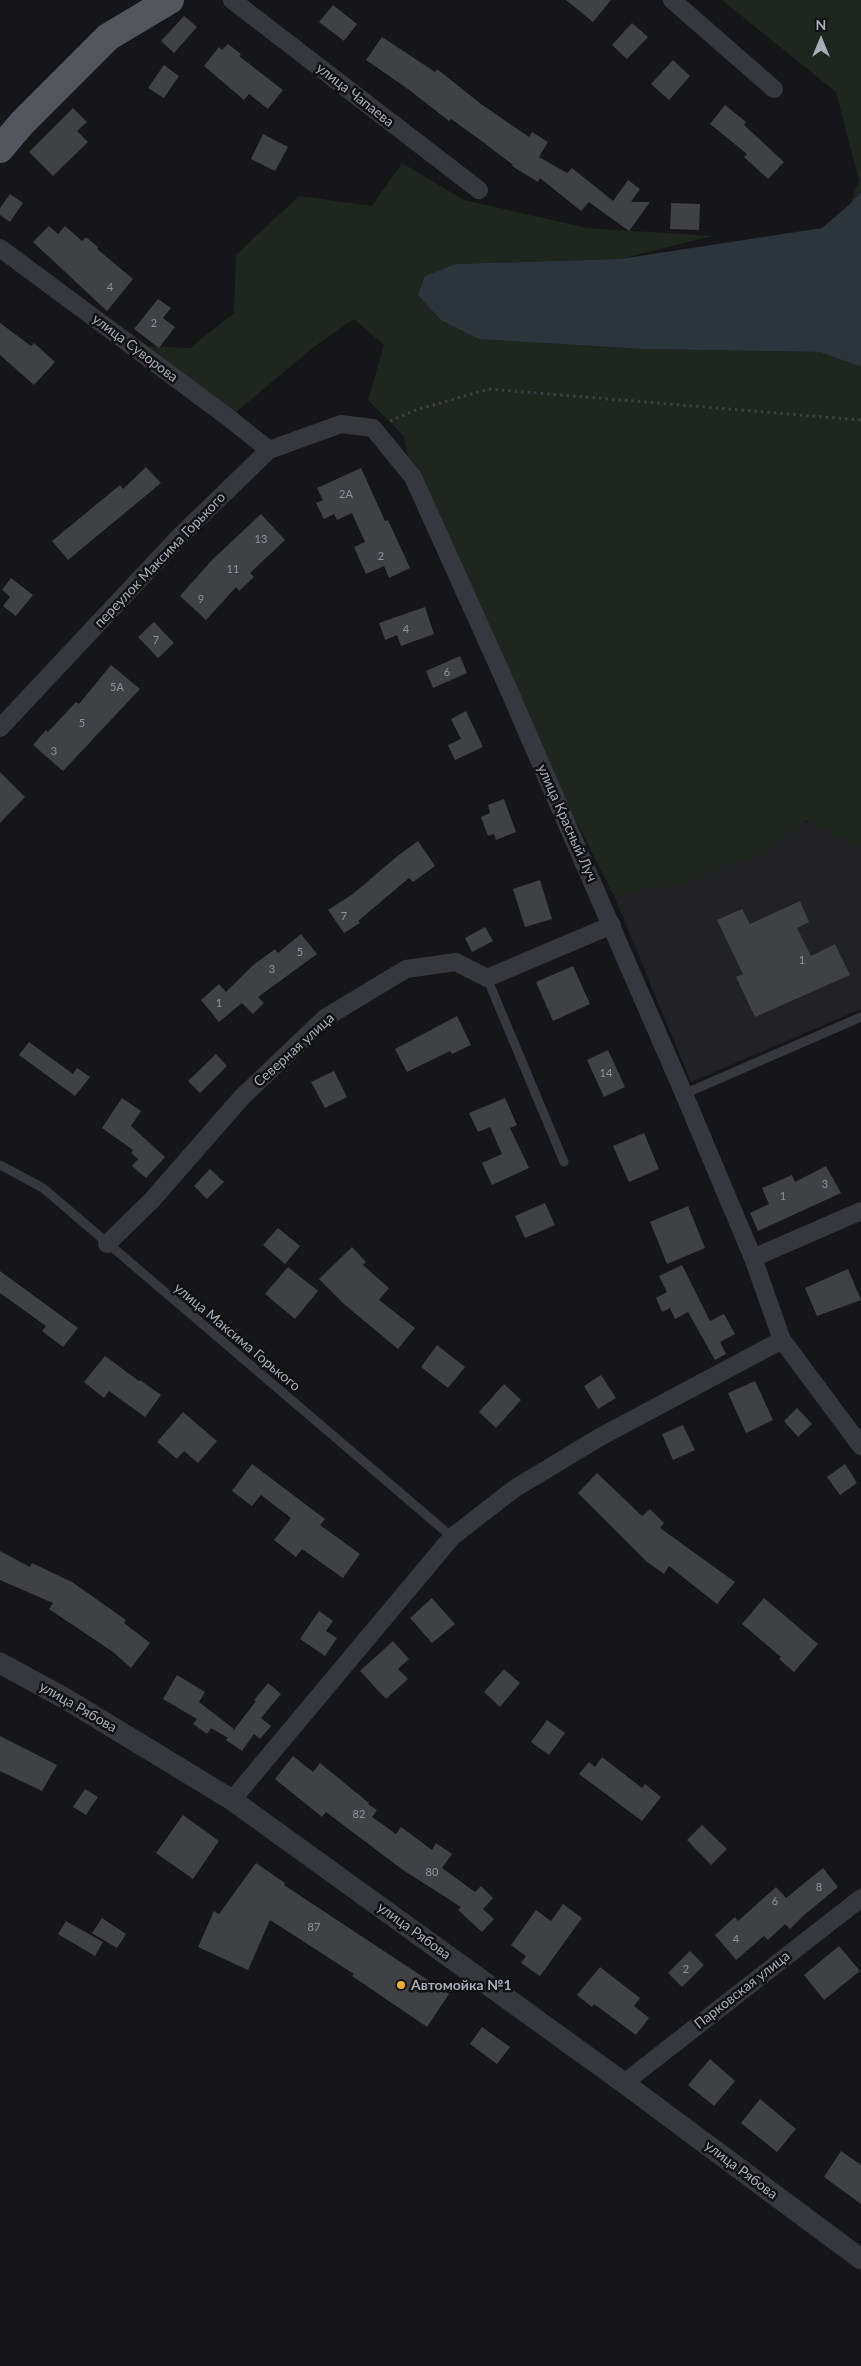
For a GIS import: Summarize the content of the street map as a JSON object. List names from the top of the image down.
{
  "streets": {
    "street": [
      "улица Чапаева",
      "улица Суворова",
      "переулок Максима Горького",
      "улица Красный Луч",
      "Северная улица",
      "улица Рябова",
      "Парковская улица"
    ],
    "lane": ["улица Максима Горького"]
  },
  "crossings": [
    ["улица Суворова", "переулок Максима Горького"],
    ["переулок Максима Горького", "улица Красный Луч"],
    ["Северная улица", "улица Максима Горького"],
    ["улица Рябова", "Парковская улица"]
  ],
  "places": ["Автомойка №1"],
  "house_numbers": [
    "4",
    "2",
    "2А",
    "13",
    "2",
    "11",
    "9",
    "4",
    "7",
    "6",
    "5А",
    "5",
    "3",
    "7",
    "5",
    "1",
    "3",
    "1",
    "14",
    "3",
    "1",
    "82",
    "80",
    "8",
    "6",
    "87",
    "4",
    "2"
  ],
  "north": "top"
}
